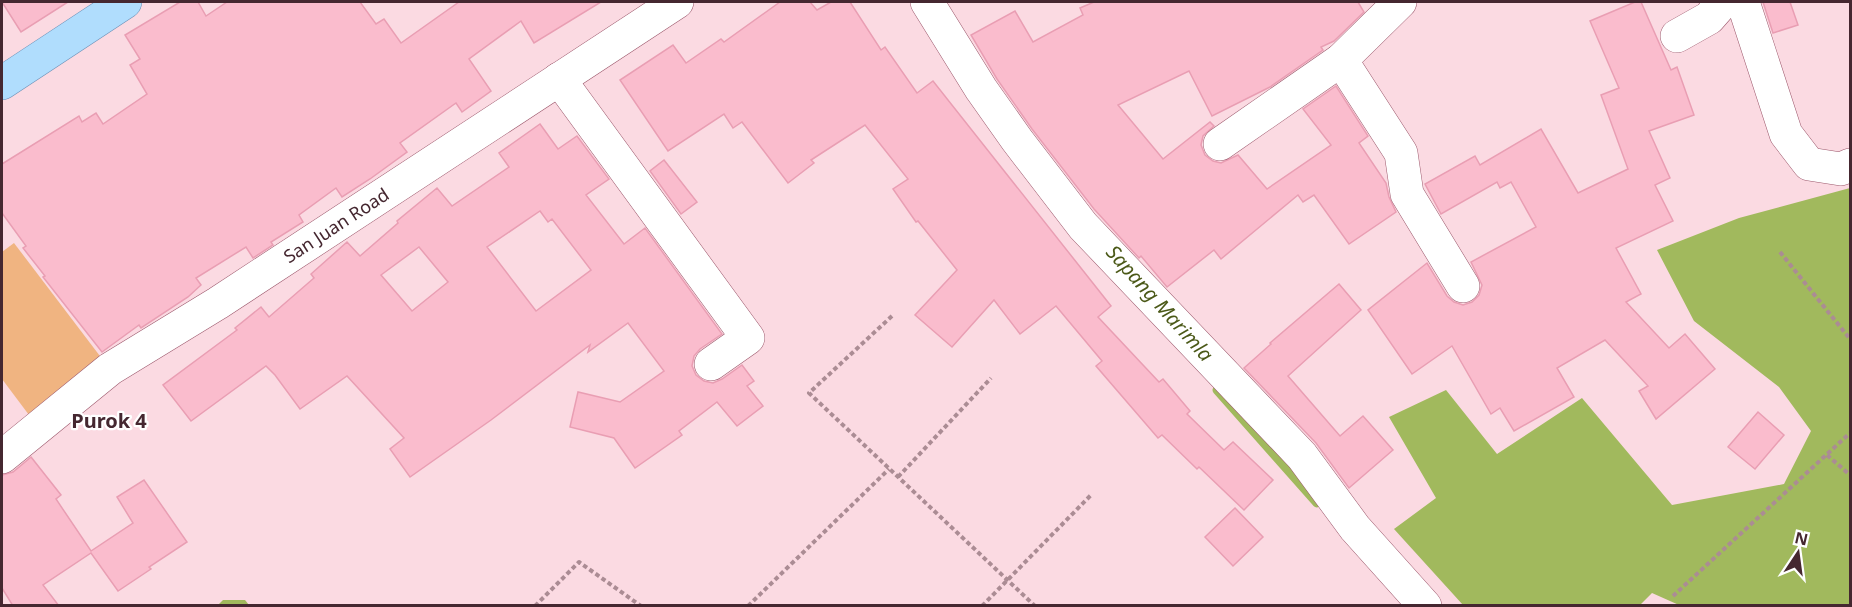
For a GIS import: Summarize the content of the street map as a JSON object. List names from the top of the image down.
{
  "streets": {
    "street": ["San Juan Road"]
  },
  "districts": ["Purok 4"],
  "water": ["Sapang Marimla"],
  "north": "top"
}
